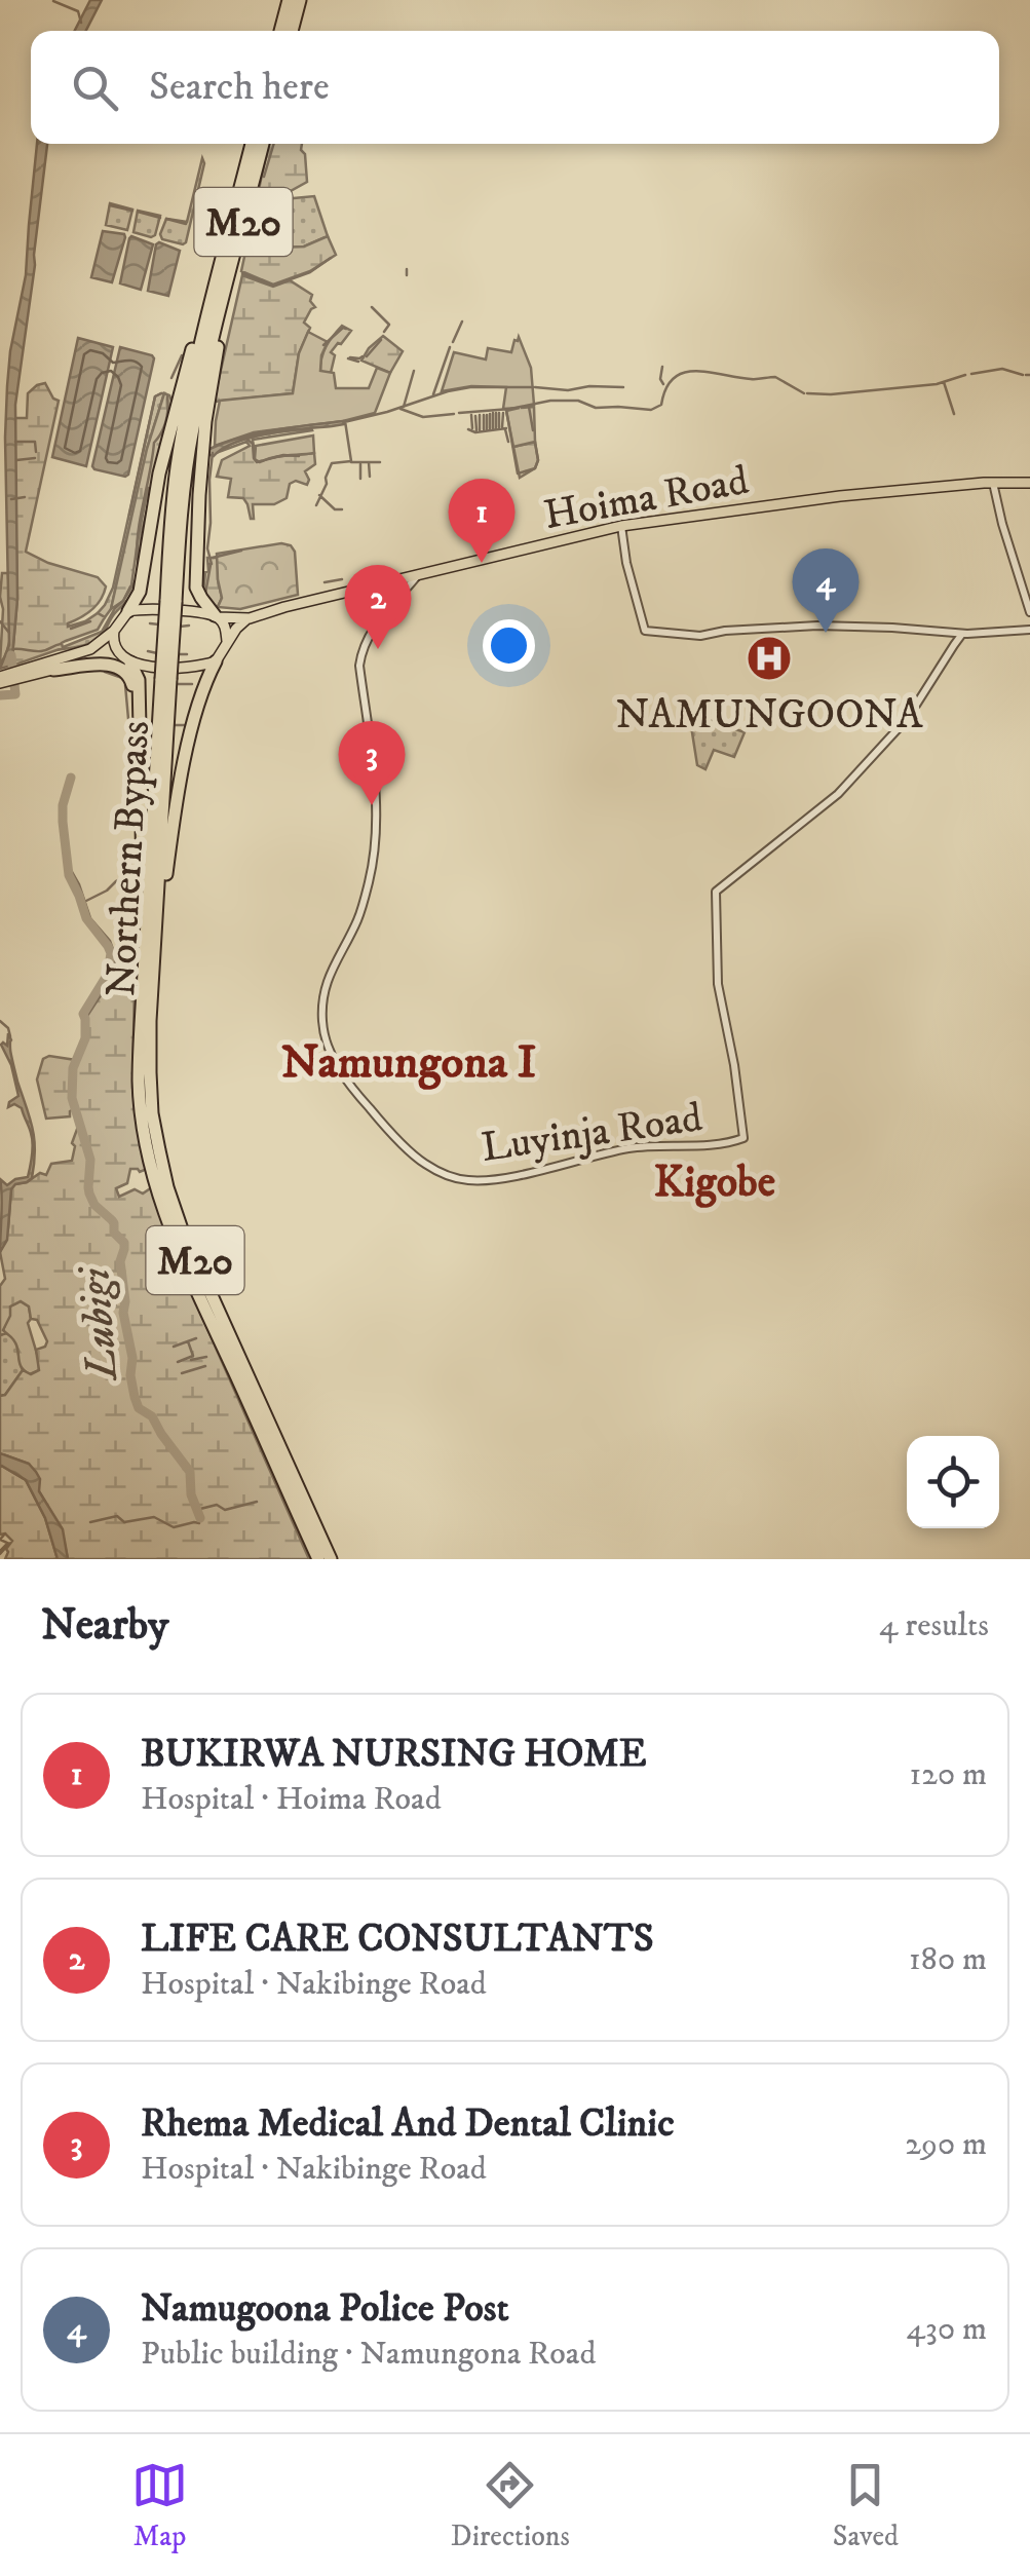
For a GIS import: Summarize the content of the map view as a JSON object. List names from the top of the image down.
{
  "streets": {
    "highway": ["M20", "Northern Bypass"],
    "main road": ["Hoima Road"],
    "street": ["Luyinja Road"]
  },
  "crossings": [
    ["Hoima Road", "Luyinja Road"]
  ],
  "districts": ["Namungona I", "Kigobe"],
  "water": ["Lubigi"],
  "places": {
    "hospital": ["NAMUNGOONA"]
  },
  "page": {
    "search": "Search here",
    "pins": [
      "1",
      "4",
      "2",
      "3"
    ],
    "heading": ["Nearby", "4 results"],
    "list": [
      {
        "mark": "1",
        "name": "BUKIRWA NURSING HOME",
        "note": "Hospital · Hoima Road",
        "value": "120 m"
      },
      {
        "mark": "2",
        "name": "LIFE CARE CONSULTANTS",
        "note": "Hospital · Nakibinge Road",
        "value": "180 m"
      },
      {
        "mark": "3",
        "name": "Rhema Medical And Dental Clinic",
        "note": "Hospital · Nakibinge Road",
        "value": "290 m"
      },
      {
        "mark": "4",
        "name": "Namugoona Police Post",
        "note": "Public building · Namungona Road",
        "value": "430 m"
      }
    ],
    "nav": ["Map", "Directions", "Saved"]
  }
}
